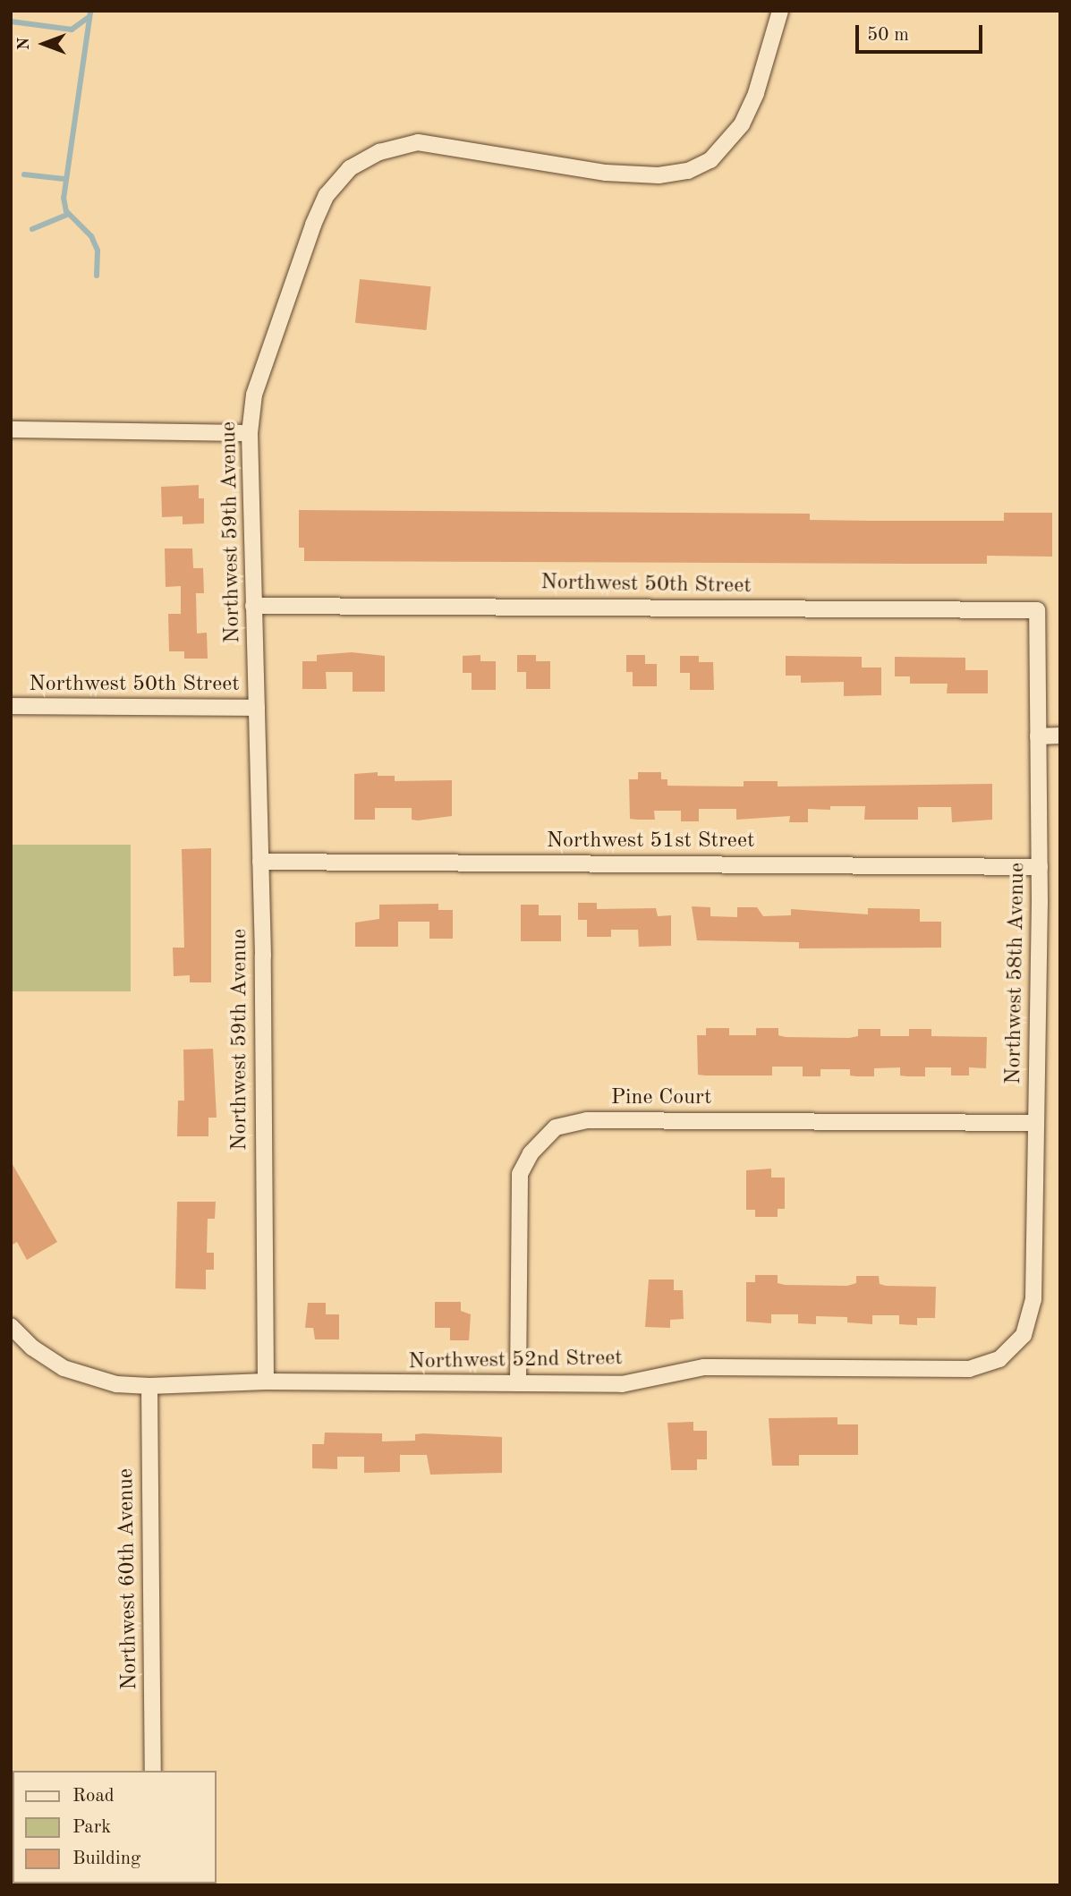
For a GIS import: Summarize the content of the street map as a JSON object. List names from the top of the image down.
{
  "streets": {
    "street": [
      "Northwest 59th Avenue",
      "Northwest 50th Street",
      "Northwest 51st Street",
      "Northwest 58th Avenue",
      "Pine Court",
      "Northwest 52nd Street",
      "Northwest 60th Avenue"
    ]
  },
  "crossings": [
    ["Northwest 59th Avenue", "Northwest 50th Street"],
    ["Northwest 59th Avenue", "Northwest 51st Street"],
    ["Northwest 59th Avenue", "Northwest 52nd Street"],
    ["Northwest 50th Street", "Northwest 58th Avenue"],
    ["Northwest 51st Street", "Northwest 58th Avenue"],
    ["Northwest 58th Avenue", "Pine Court"],
    ["Northwest 58th Avenue", "Northwest 52nd Street"],
    ["Pine Court", "Northwest 52nd Street"],
    ["Northwest 52nd Street", "Northwest 60th Avenue"]
  ],
  "legend": ["Road", "Park", "Building"],
  "scale_bar": "50 m",
  "north": "left"
}
